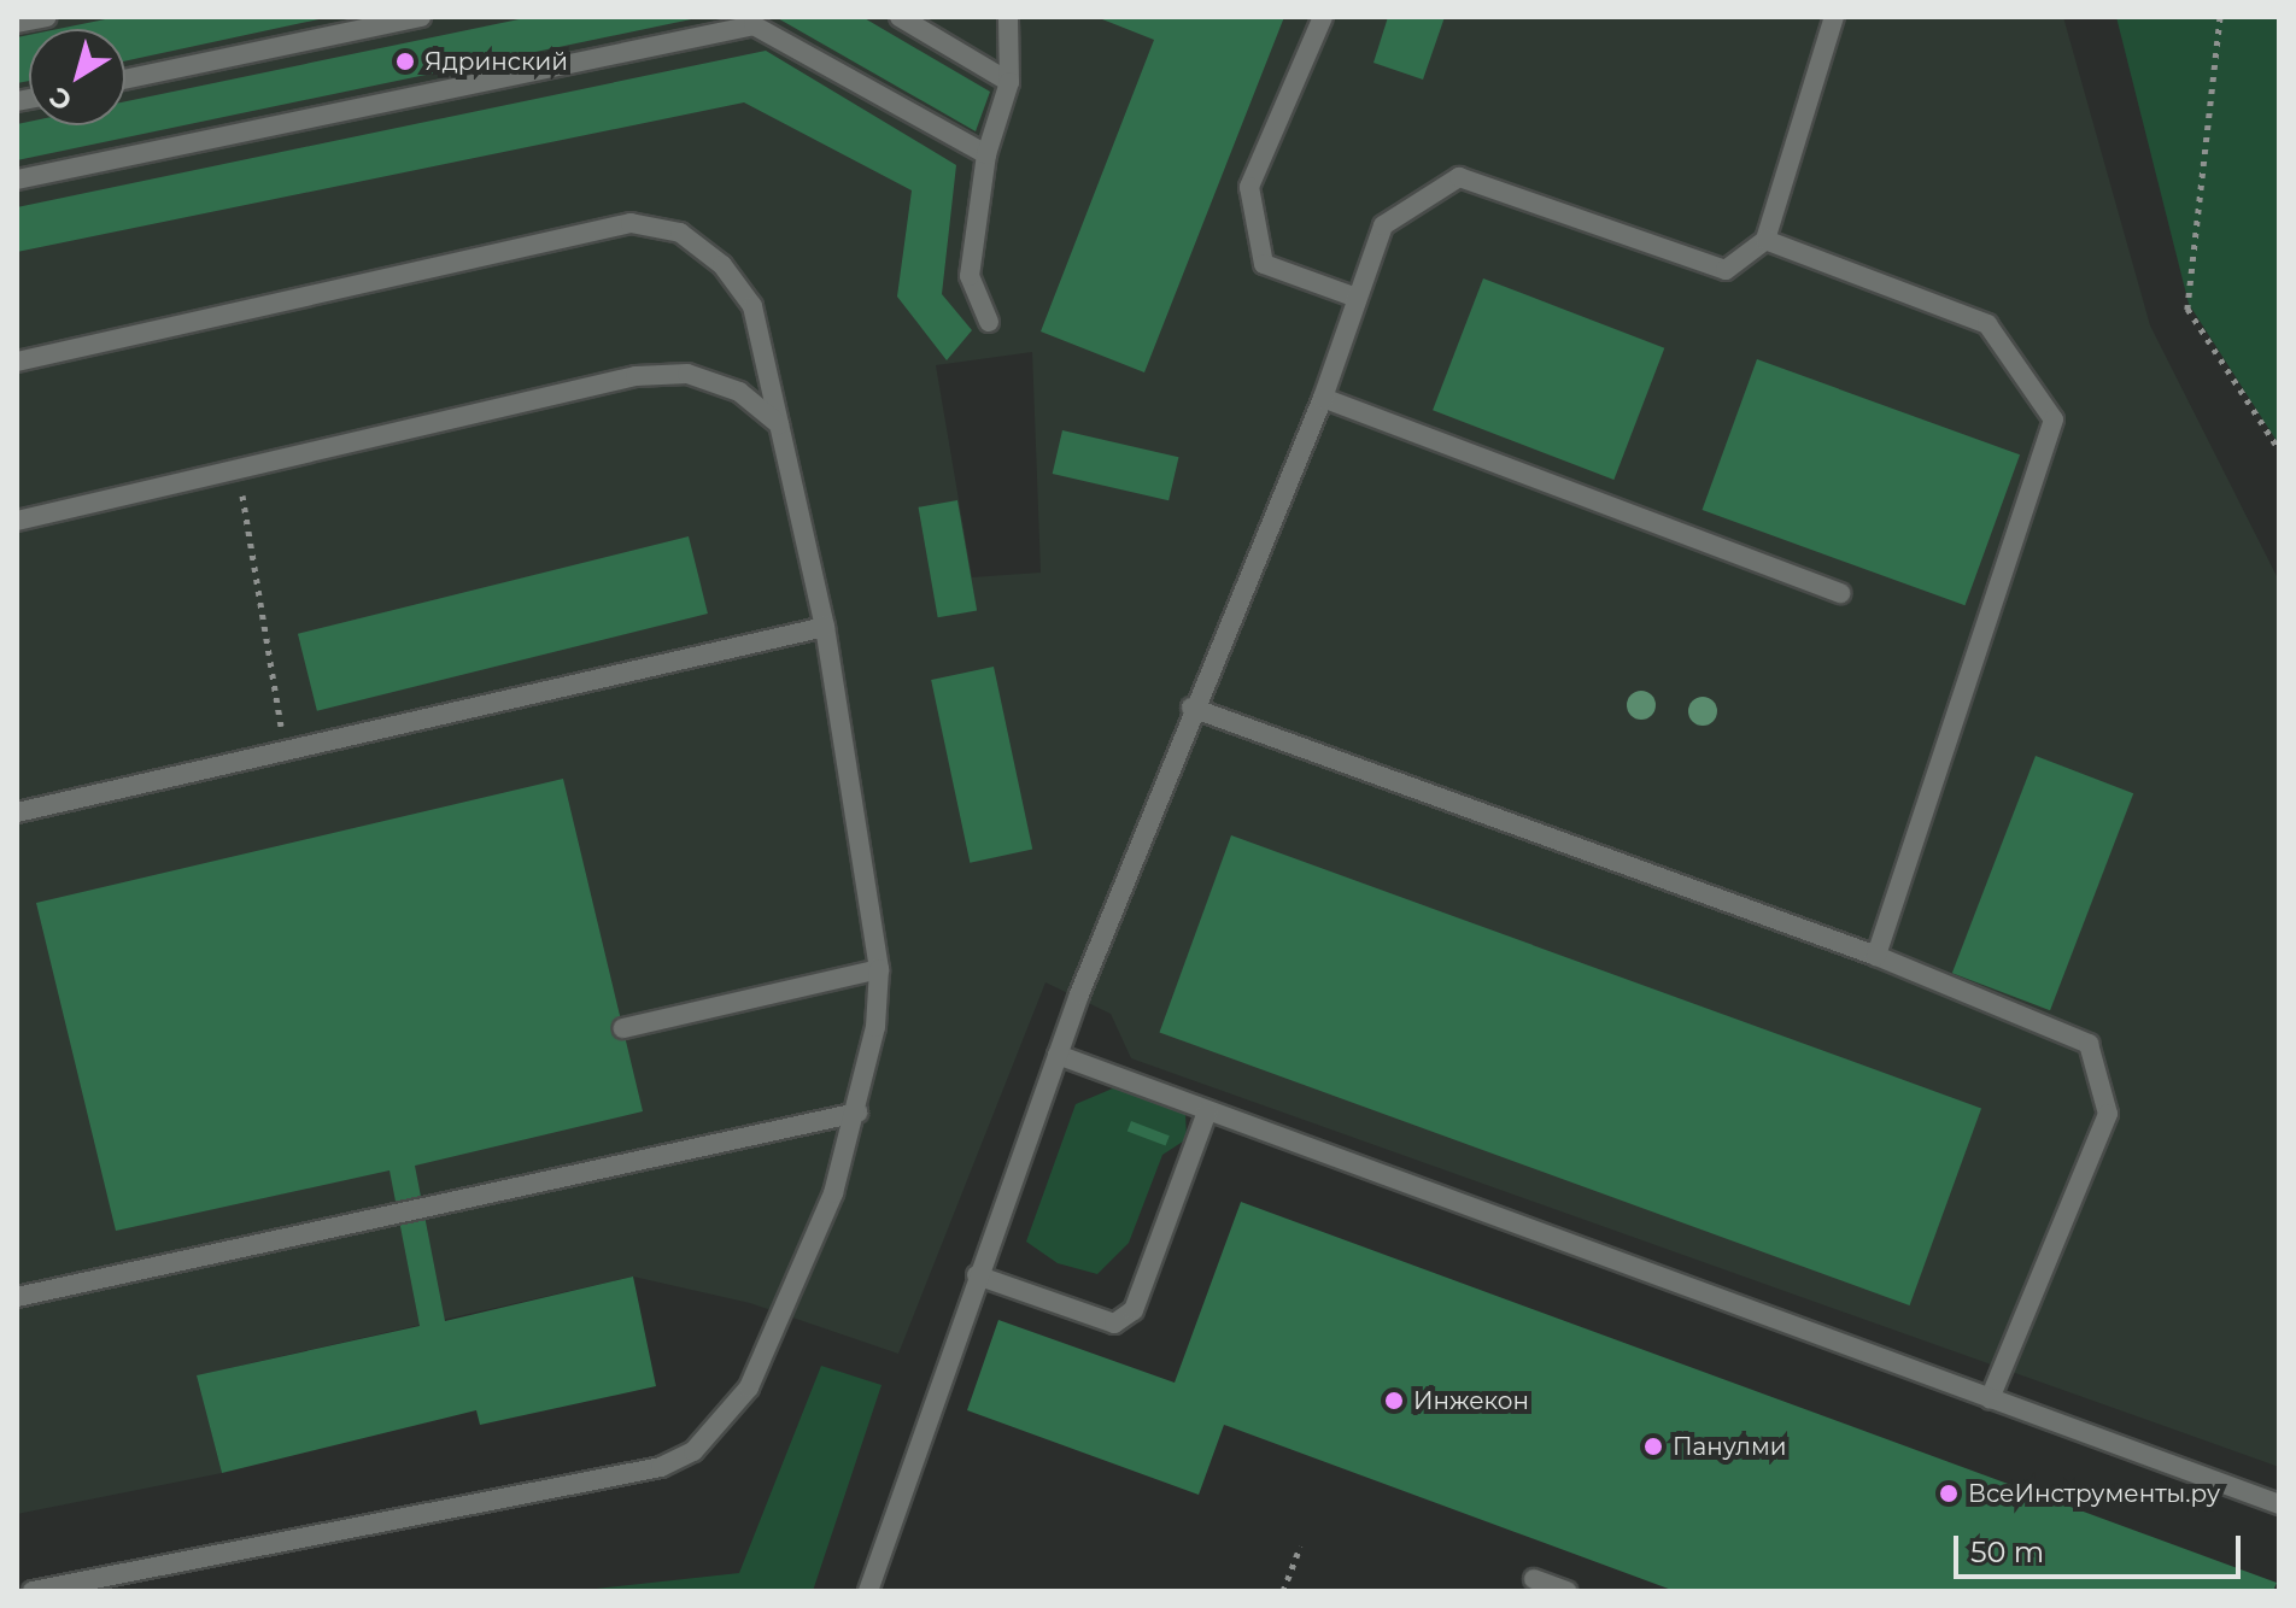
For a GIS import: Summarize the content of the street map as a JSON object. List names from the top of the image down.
{
  "places": [
    "Ядринский",
    "Инжекон",
    "Панулми",
    "ВсеИнструменты.ру"
  ],
  "scale_bar": "50 m",
  "north": "bottom left"
}
